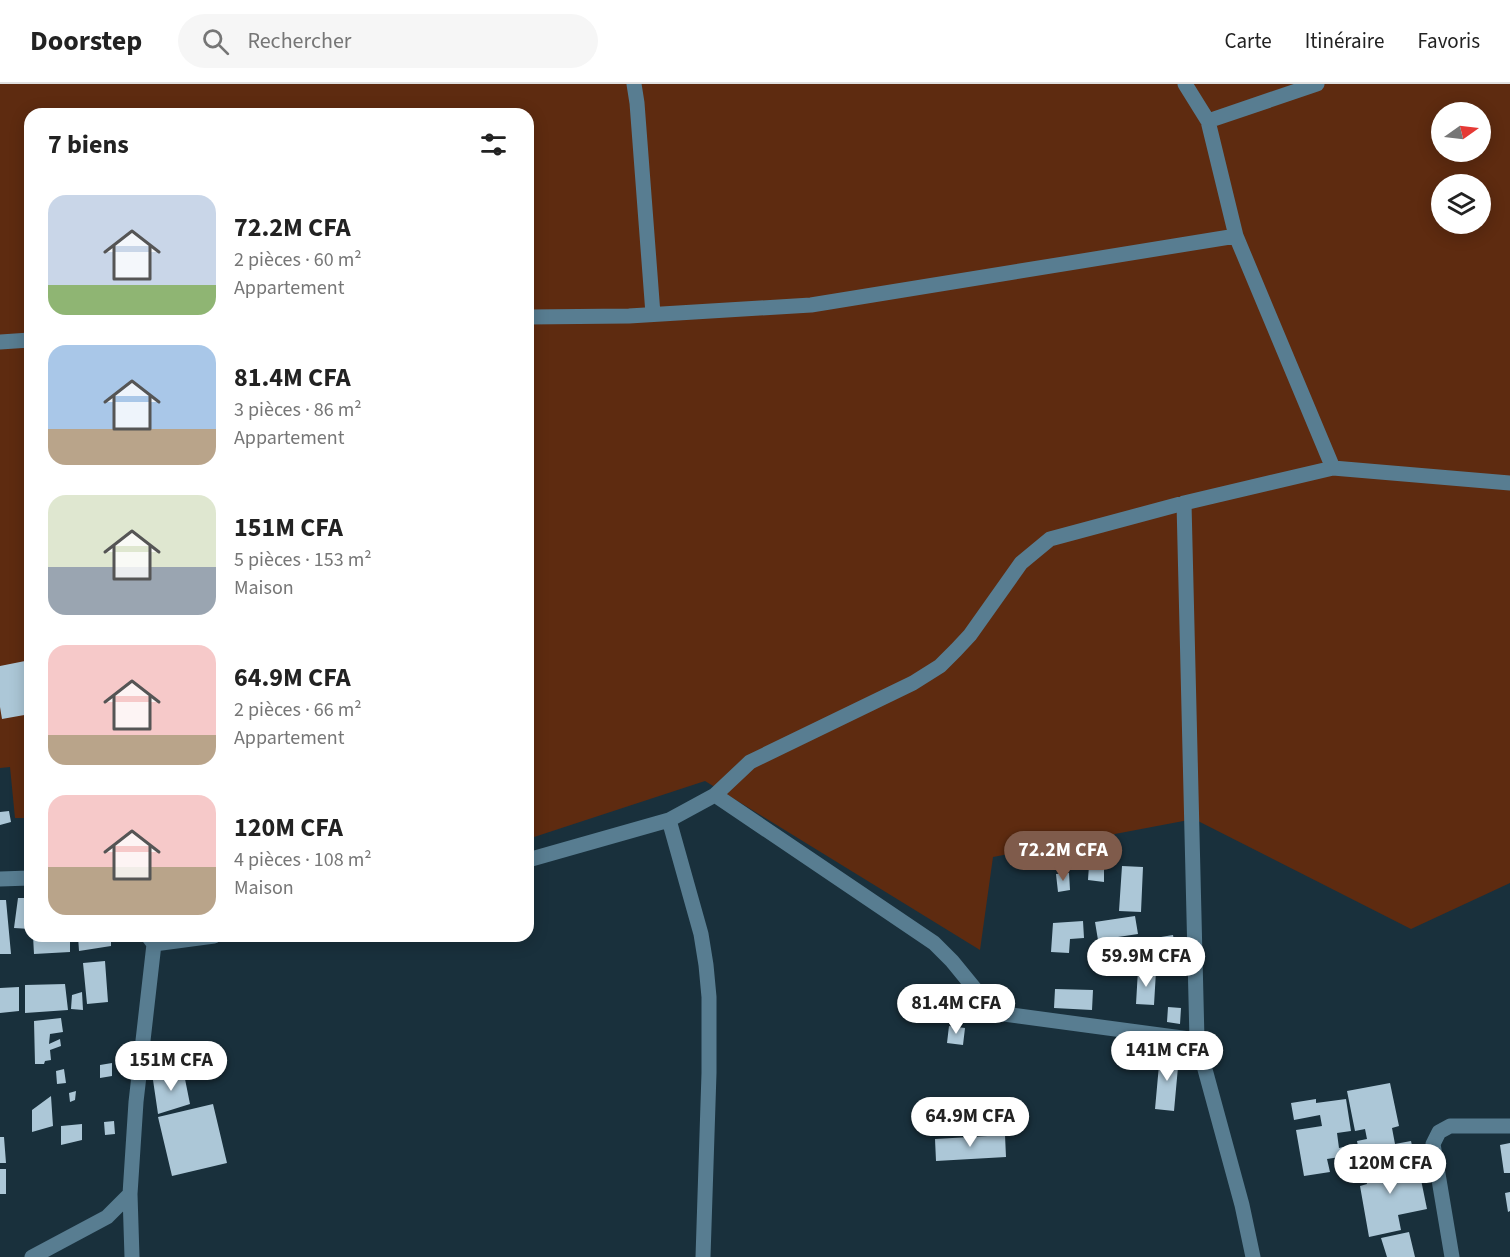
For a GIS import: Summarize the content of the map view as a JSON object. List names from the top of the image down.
{
  "north": "right",
  "page": {
    "header": "Doorstep",
    "search": "Rechercher",
    "nav": ["Carte", "Itinéraire", "Favoris"],
    "heading": "7 biens",
    "list": [
      {
        "name": "72.2M CFA",
        "note": "2 pièces · 60 m² · Appartement"
      },
      {
        "name": "81.4M CFA",
        "note": "3 pièces · 86 m² · Appartement"
      },
      {
        "name": "151M CFA",
        "note": "5 pièces · 153 m² · Maison"
      },
      {
        "name": "64.9M CFA",
        "note": "2 pièces · 66 m² · Appartement"
      },
      {
        "name": "120M CFA",
        "note": "4 pièces · 108 m² · Maison"
      }
    ],
    "price": [
      "72.2M CFA",
      "59.9M CFA",
      "81.4M CFA",
      "141M CFA",
      "151M CFA",
      "64.9M CFA",
      "120M CFA"
    ]
  }
}
